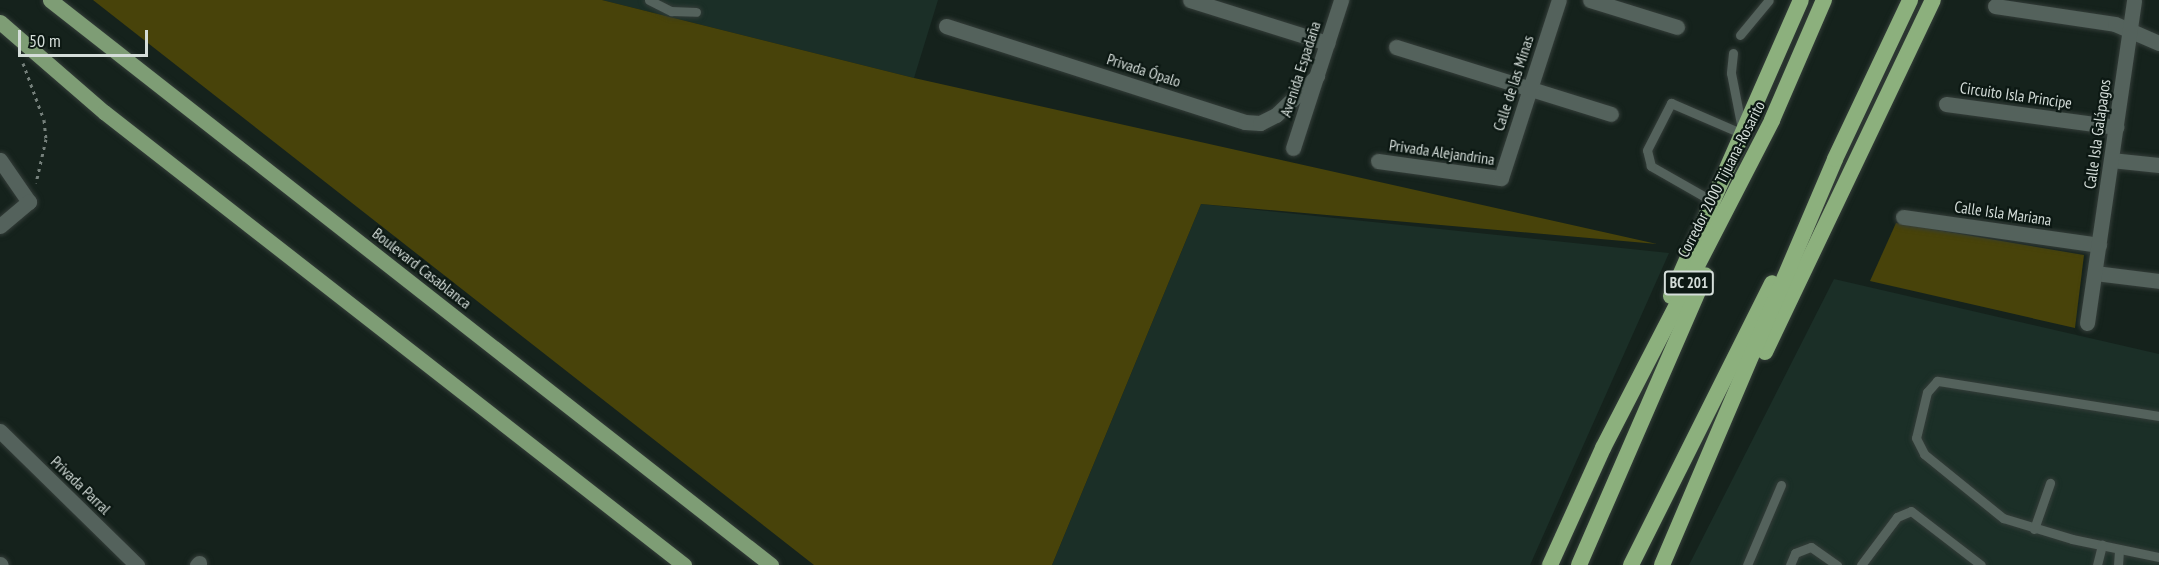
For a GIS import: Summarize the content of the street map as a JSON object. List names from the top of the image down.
{
  "streets": {
    "highway": ["Corredor 2000 Tijuana-Rosarito", "BC 201"],
    "main road": ["Boulevard Casablanca"],
    "street": [
      "Avenida Espadaña",
      "Privada Ópalo",
      "Calle de las Minas",
      "Circuito Isla Principe",
      "Calle Isla Galápagos",
      "Privada Alejandrina",
      "Calle Isla Mariana",
      "Privada Parral"
    ]
  },
  "crossings": [
    ["Avenida Espadaña", "Privada Ópalo"],
    ["Calle de las Minas", "Privada Alejandrina"],
    ["Circuito Isla Principe", "Calle Isla Galápagos"],
    ["Calle Isla Galápagos", "Calle Isla Mariana"]
  ],
  "scale_bar": "50 m"
}
